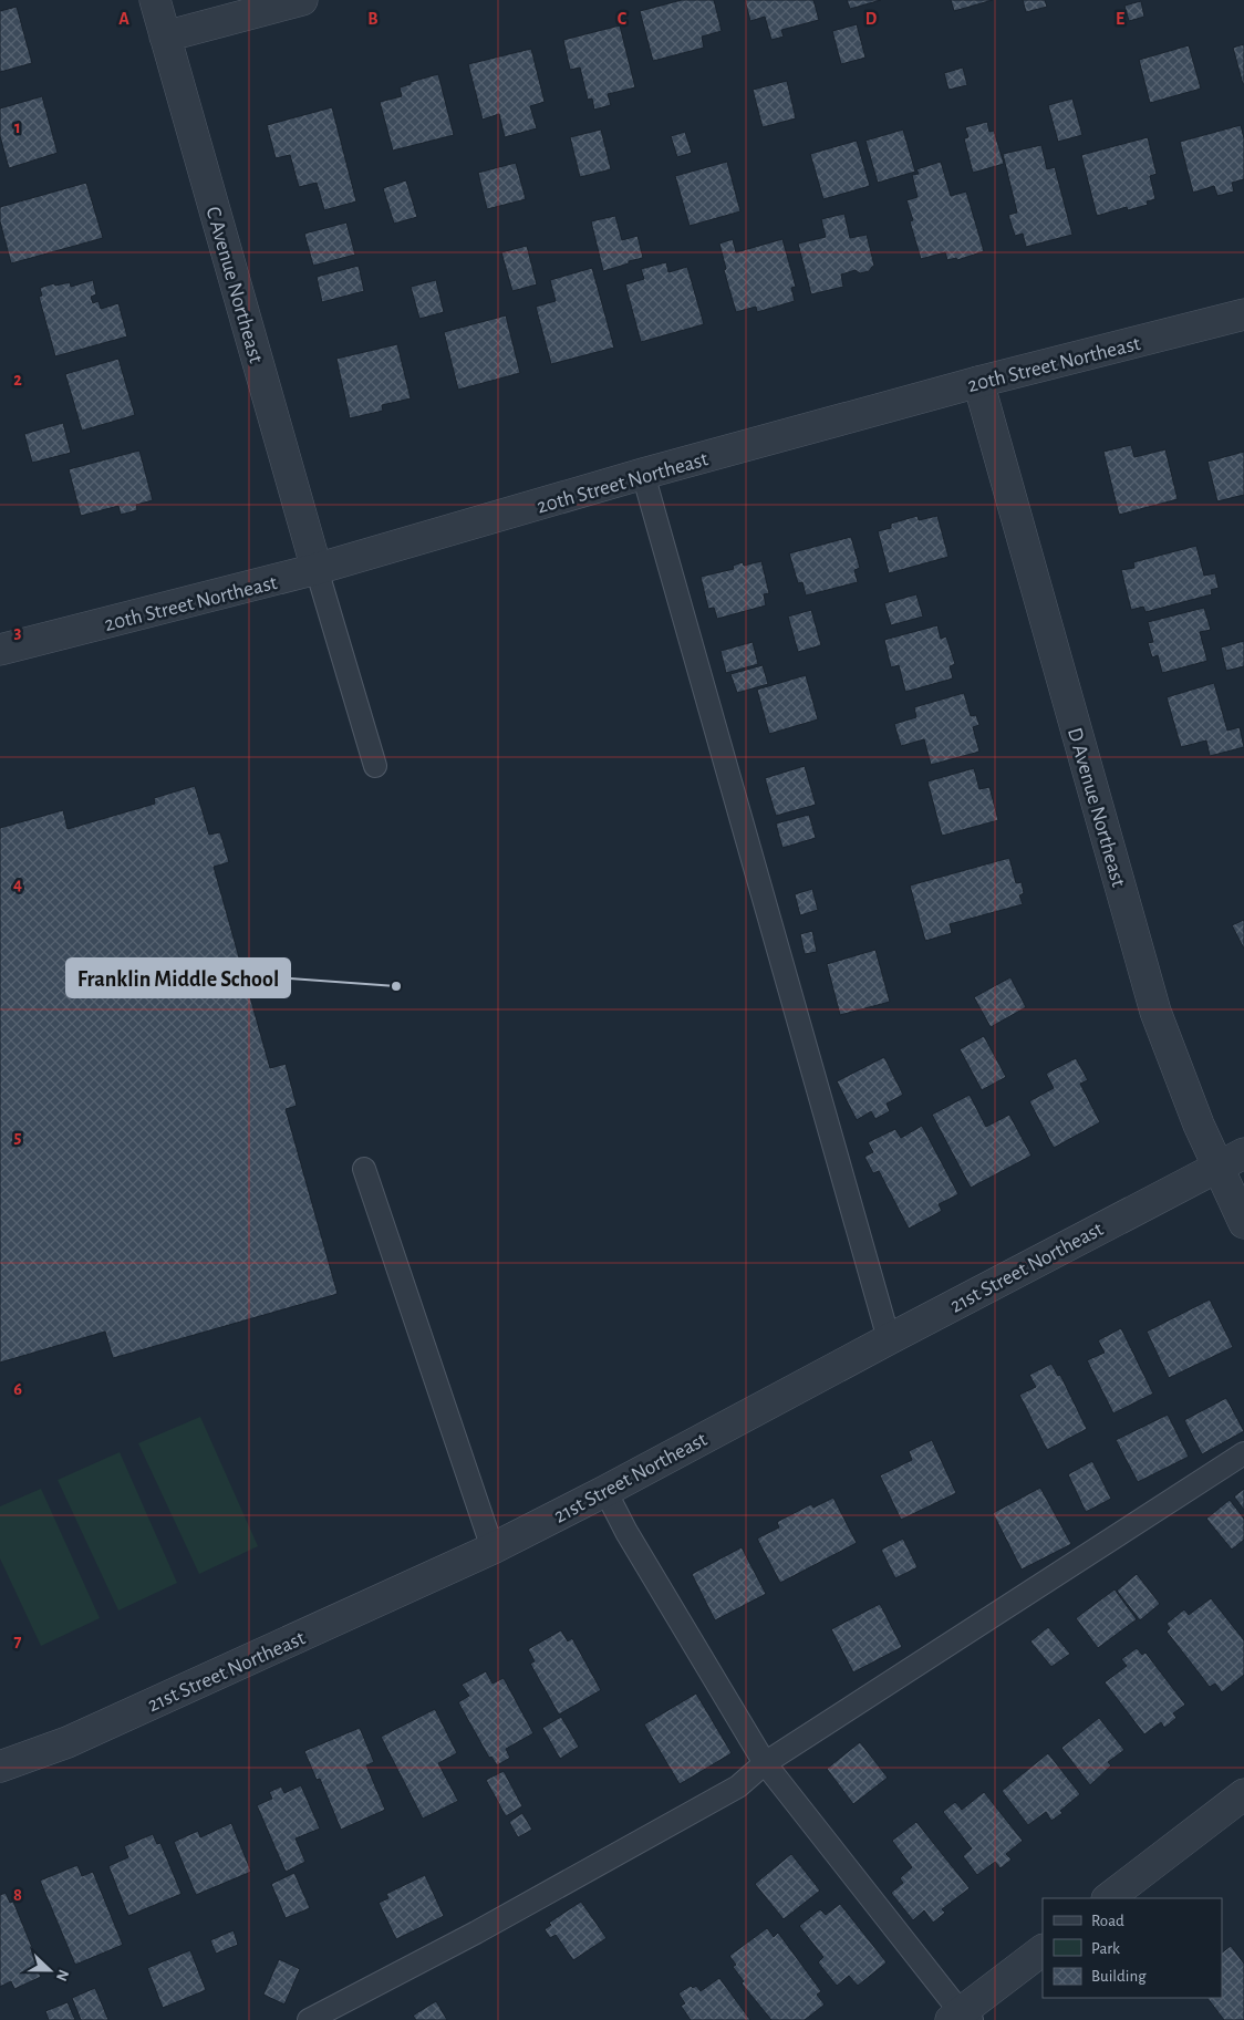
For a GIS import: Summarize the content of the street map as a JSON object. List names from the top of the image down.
{
  "streets": {
    "street": [
      "C Avenue Northeast",
      "20th Street Northeast",
      "D Avenue Northeast",
      "21st Street Northeast"
    ]
  },
  "crossings": [
    ["C Avenue Northeast", "20th Street Northeast"],
    ["20th Street Northeast", "D Avenue Northeast"],
    ["D Avenue Northeast", "21st Street Northeast"]
  ],
  "places": ["Franklin Middle School"],
  "legend": ["Road", "Park", "Building"],
  "north": "right",
  "grid": {
    "columns": [
      "A",
      "B",
      "C",
      "D",
      "E"
    ],
    "rows": [
      "1",
      "2",
      "3",
      "4",
      "5",
      "6",
      "7",
      "8"
    ]
  }
}
